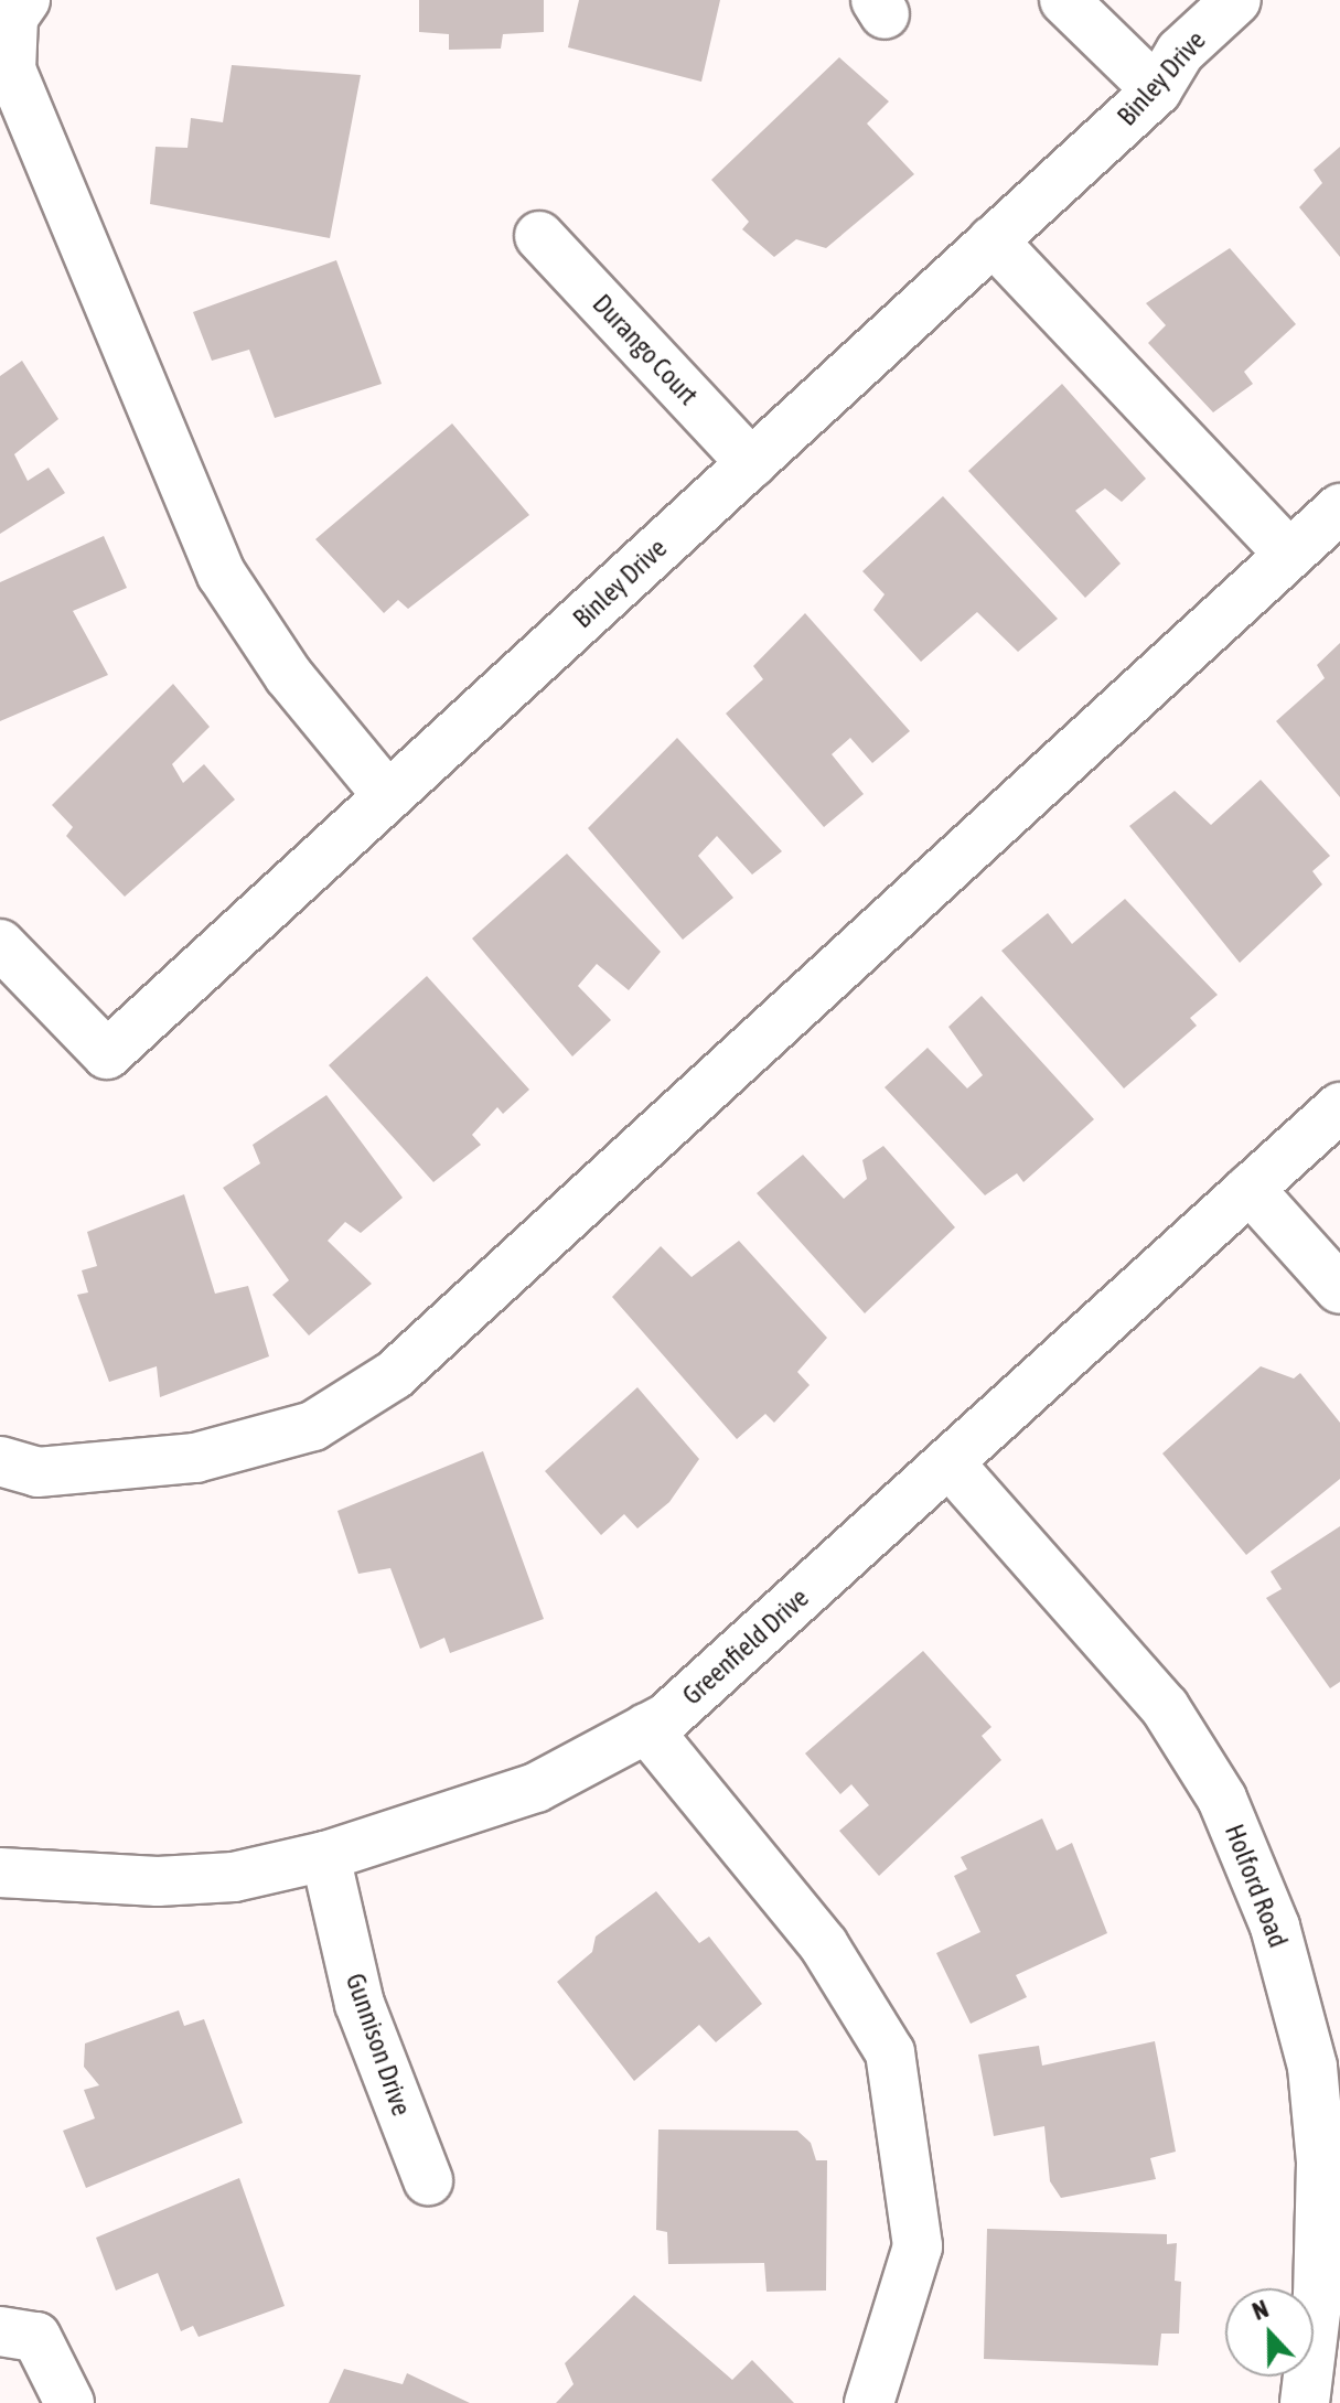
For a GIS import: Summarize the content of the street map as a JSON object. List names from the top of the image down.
{
  "streets": {
    "street": [
      "Binley Drive",
      "Durango Court",
      "Greenfield Drive",
      "Holford Road",
      "Gunnison Drive"
    ]
  },
  "crossings": [
    ["Binley Drive", "Durango Court"],
    ["Greenfield Drive", "Holford Road"],
    ["Greenfield Drive", "Gunnison Drive"]
  ],
  "north": "top"
}
